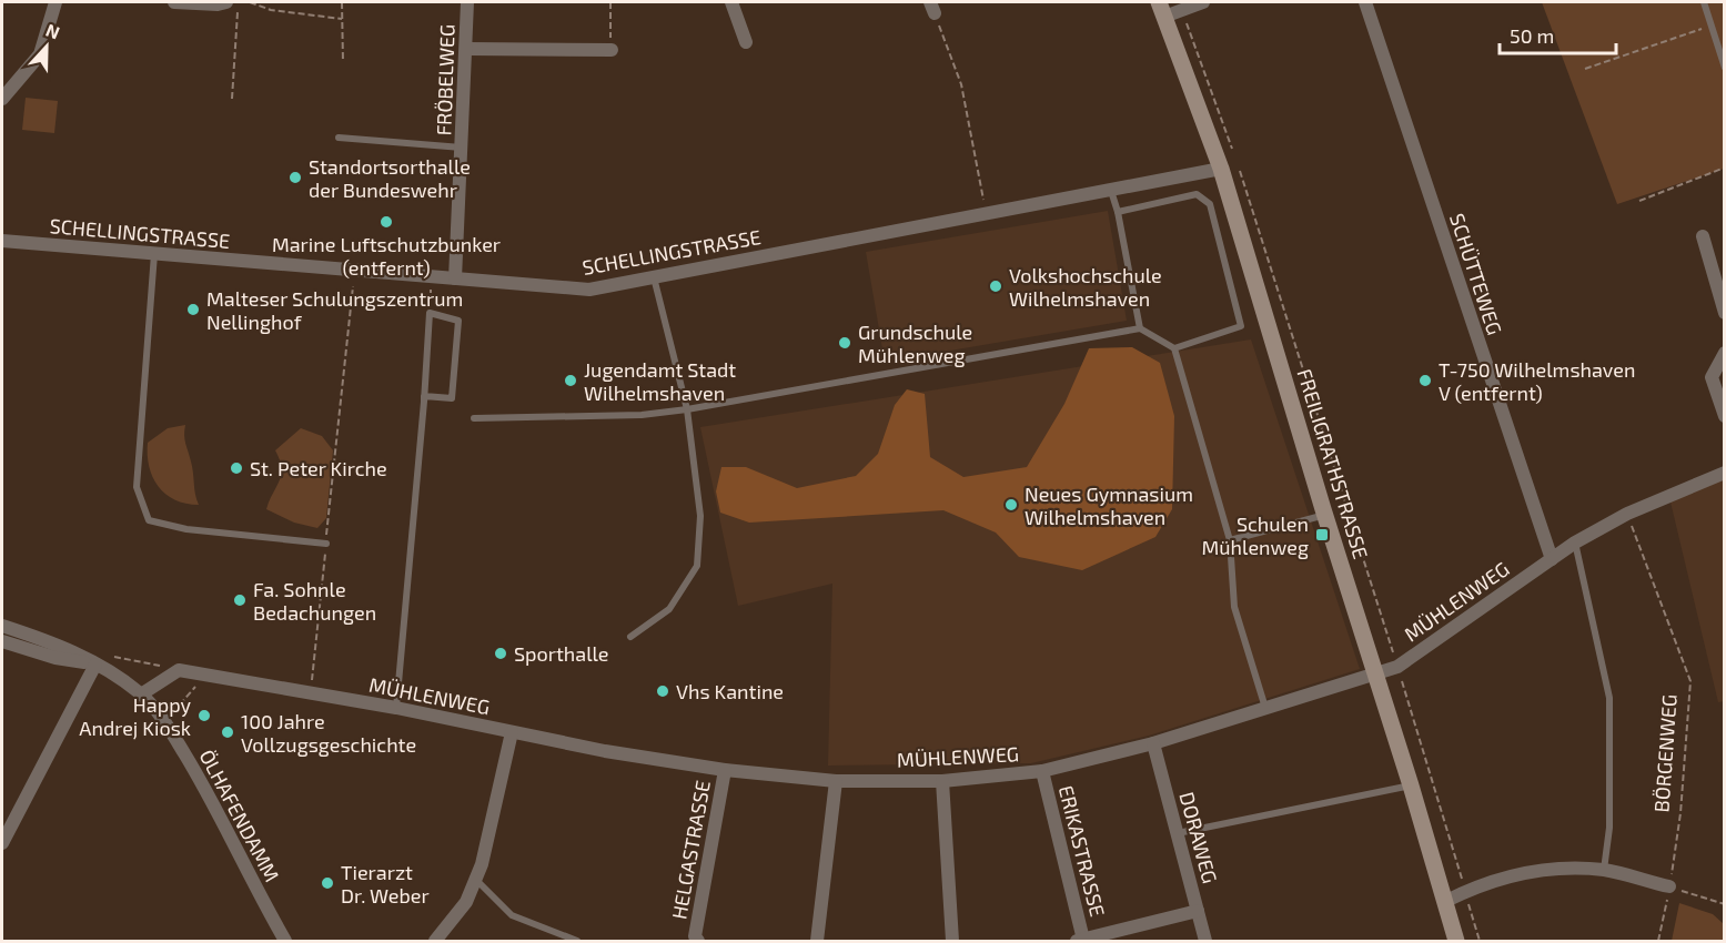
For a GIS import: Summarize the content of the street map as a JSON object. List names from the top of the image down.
{
  "streets": {
    "street": [
      "FRÖBELWEG",
      "SCHELLINGSTRASSE",
      "SCHÜTTEWEG",
      "FREILIGRATHSTRASSE",
      "MÜHLENWEG",
      "ÖLHAFENDAMM",
      "DORAWEG",
      "HELGASTRASSE",
      "ERIKASTRASSE"
    ],
    "path": ["BÖRGENWEG"]
  },
  "crossings": [
    ["FRÖBELWEG", "SCHELLINGSTRASSE"],
    ["SCHELLINGSTRASSE", "FREILIGRATHSTRASSE"],
    ["SCHÜTTEWEG", "MÜHLENWEG"],
    ["FREILIGRATHSTRASSE", "MÜHLENWEG"],
    ["MÜHLENWEG", "BÖRGENWEG"],
    ["MÜHLENWEG", "DORAWEG"],
    ["MÜHLENWEG", "HELGASTRASSE"],
    ["MÜHLENWEG", "ERIKASTRASSE"]
  ],
  "places": {
    "other": [
      "Standortsorthalle der Bundeswehr",
      "Marine Luftschutzbunker (entfernt)",
      "Volkshochschule Wilhelmshaven",
      "Malteser Schulungszentrum Nellinghof",
      "Grundschule Mühlenweg",
      "Jugendamt Stadt Wilhelmshaven",
      "T-750 Wilhelmshaven V (entfernt)",
      "St. Peter Kirche",
      "Neues Gymnasium Wilhelmshaven",
      "Fa. Sohnle Bedachungen",
      "Sporthalle",
      "Vhs Kantine",
      "Happy Andrej Kiosk",
      "100 Jahre Vollzugsgeschichte",
      "Tierarzt Dr. Weber"
    ],
    "transit": ["Schulen Mühlenweg"]
  },
  "scale_bar": "50 m",
  "north": "top"
}
